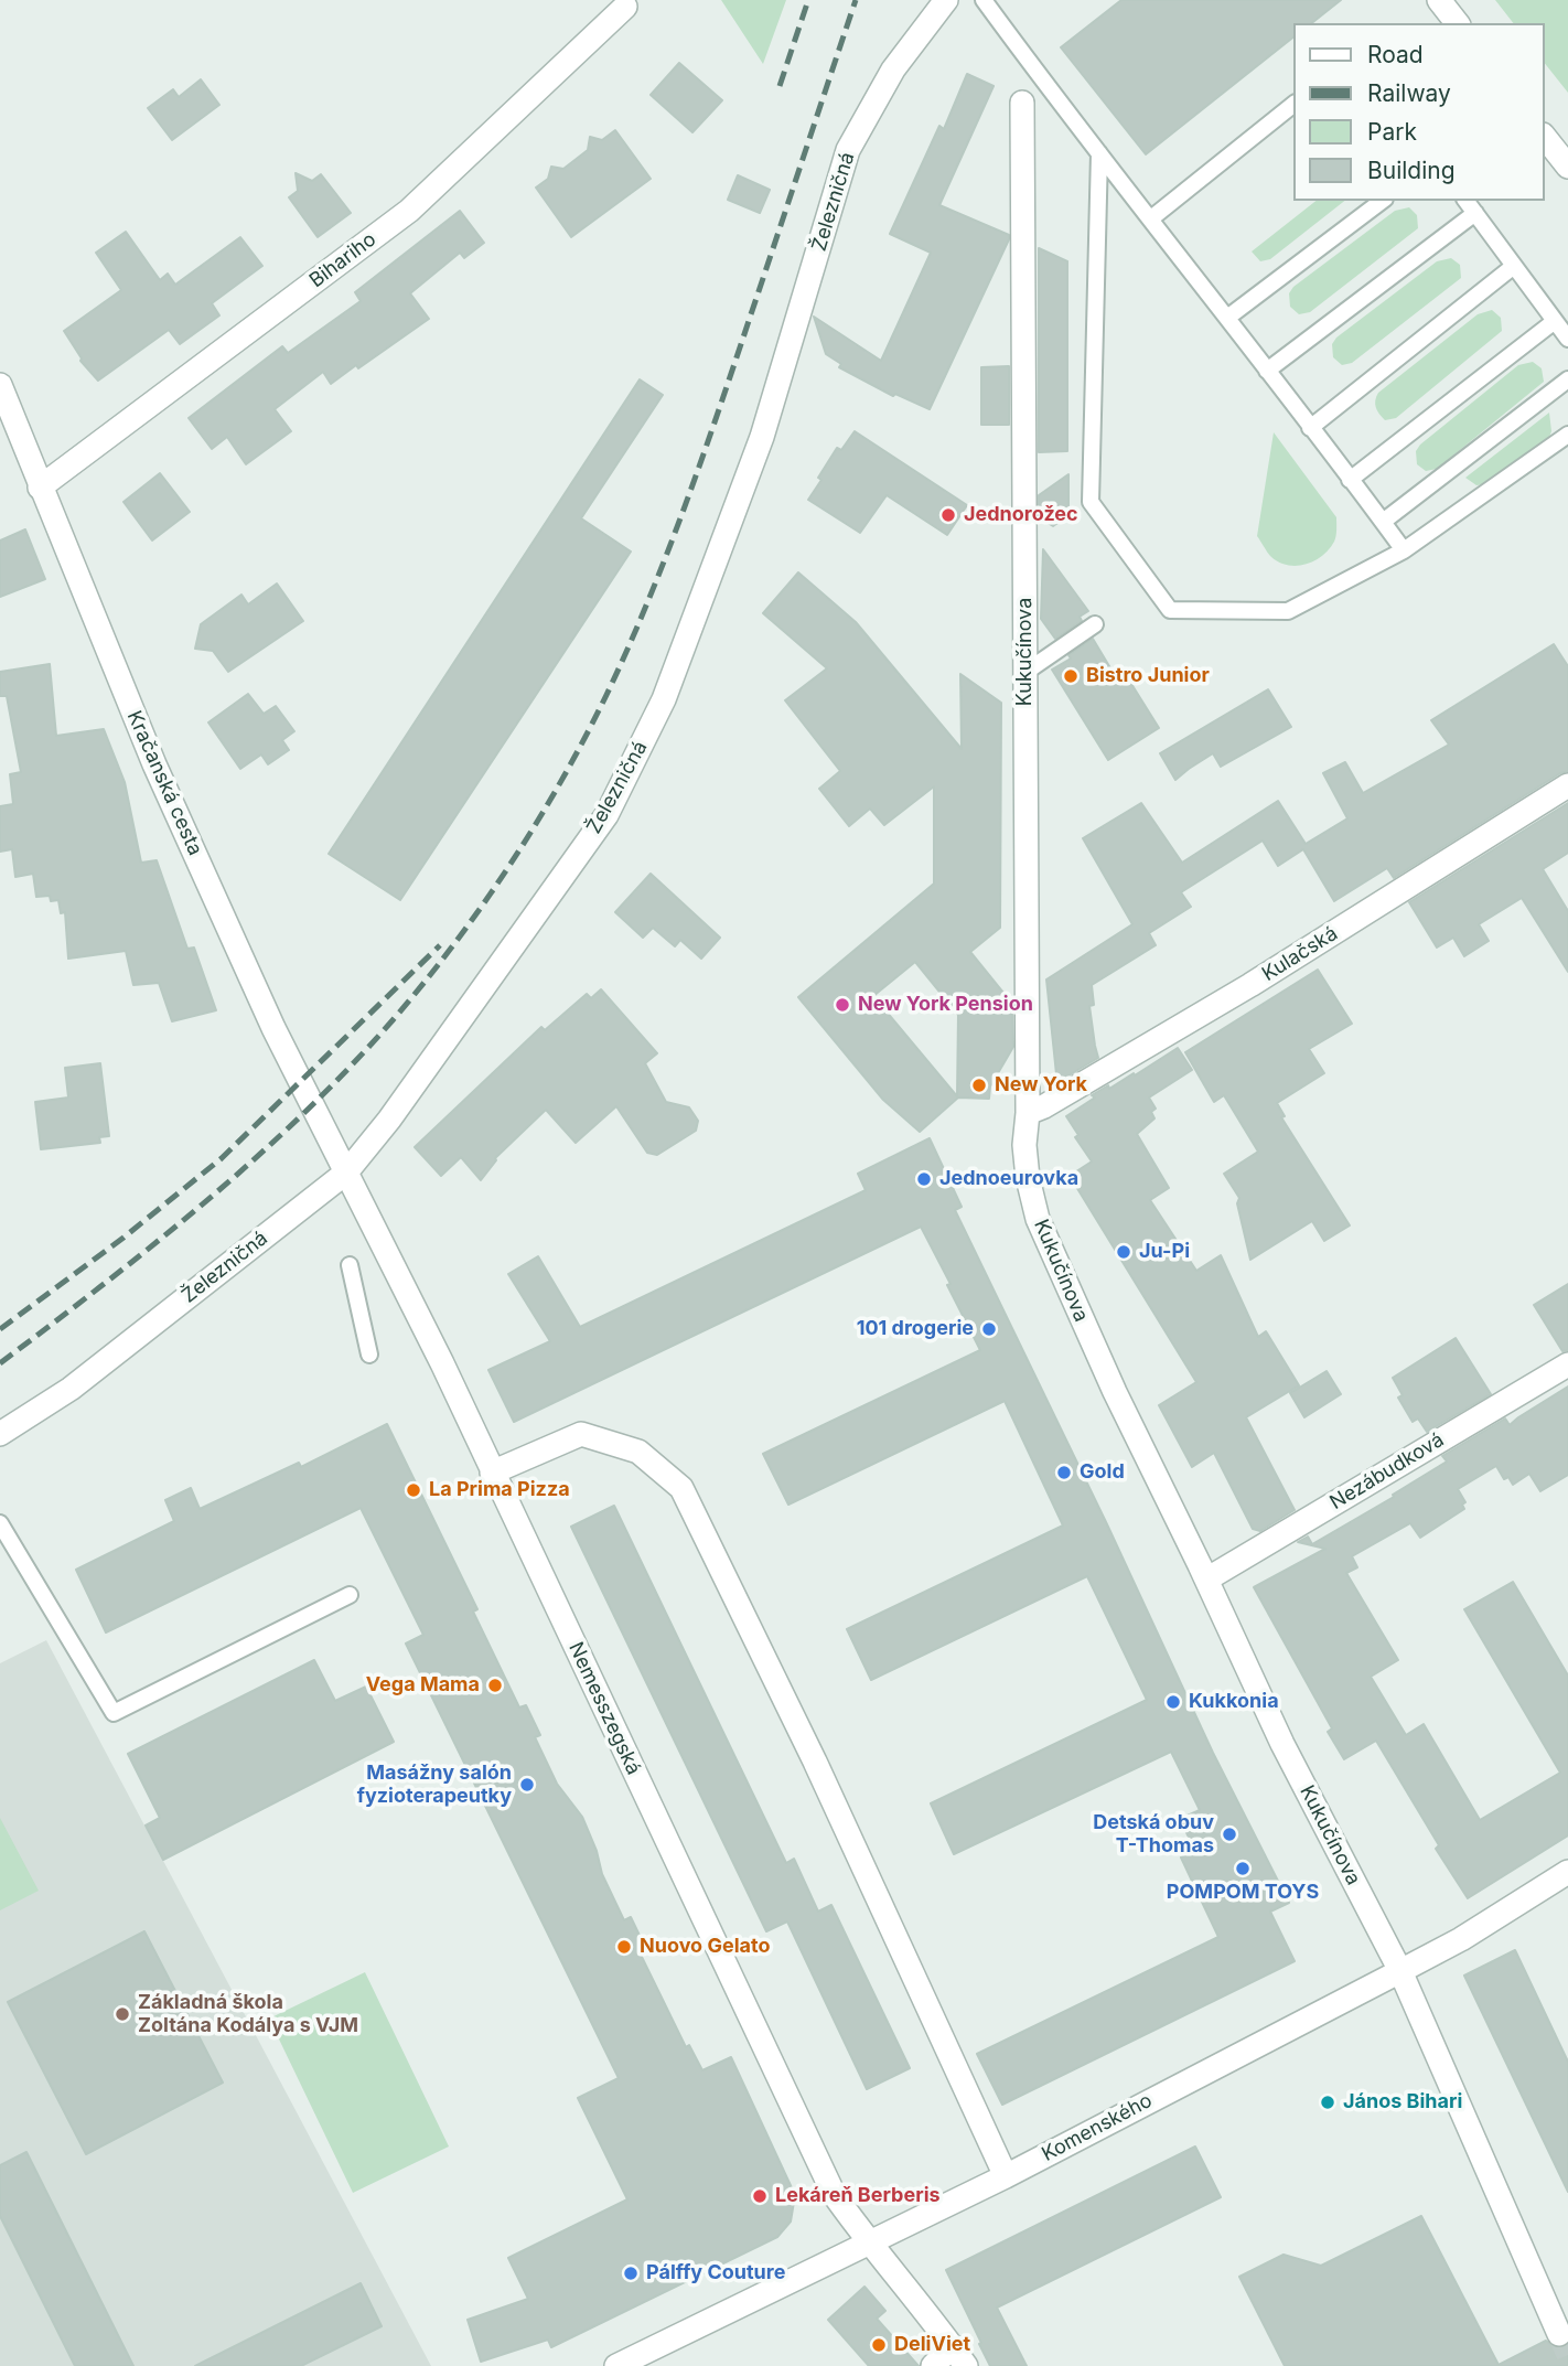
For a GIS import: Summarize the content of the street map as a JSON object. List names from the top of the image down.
{
  "streets": {
    "street": [
      "Železničná",
      "Bihariho",
      "Kukučínova",
      "Kračanská cesta",
      "Kulačská",
      "Nezábudková",
      "Nemesszegská",
      "Komenského"
    ]
  },
  "crossings": [
    ["Železničná", "Kračanská cesta"],
    ["Železničná", "Nemesszegská"],
    ["Bihariho", "Kračanská cesta"],
    ["Kukučínova", "Kulačská"],
    ["Kukučínova", "Nezábudková"],
    ["Kukučínova", "Komenského"],
    ["Kračanská cesta", "Nemesszegská"],
    ["Nemesszegská", "Komenského"]
  ],
  "places": [
    "Jednorožec",
    "Bistro Junior",
    "New York Pension",
    "New York",
    "Jednoeurovka",
    "Ju-Pi",
    "101 drogerie",
    "Gold",
    "La Prima Pizza",
    "Vega Mama",
    "Kukkonia",
    "Masážny salón fyzioterapeutky",
    "Detská obuv T-Thomas",
    "POMPOM TOYS",
    "Nuovo Gelato",
    "Základná škola Zoltána Kodálya s VJM",
    "János Bihari",
    "Lekáreň Berberis",
    "Pálffy Couture",
    "DeliViet"
  ],
  "legend": [
    "Road",
    "Railway",
    "Park",
    "Building"
  ]
}
